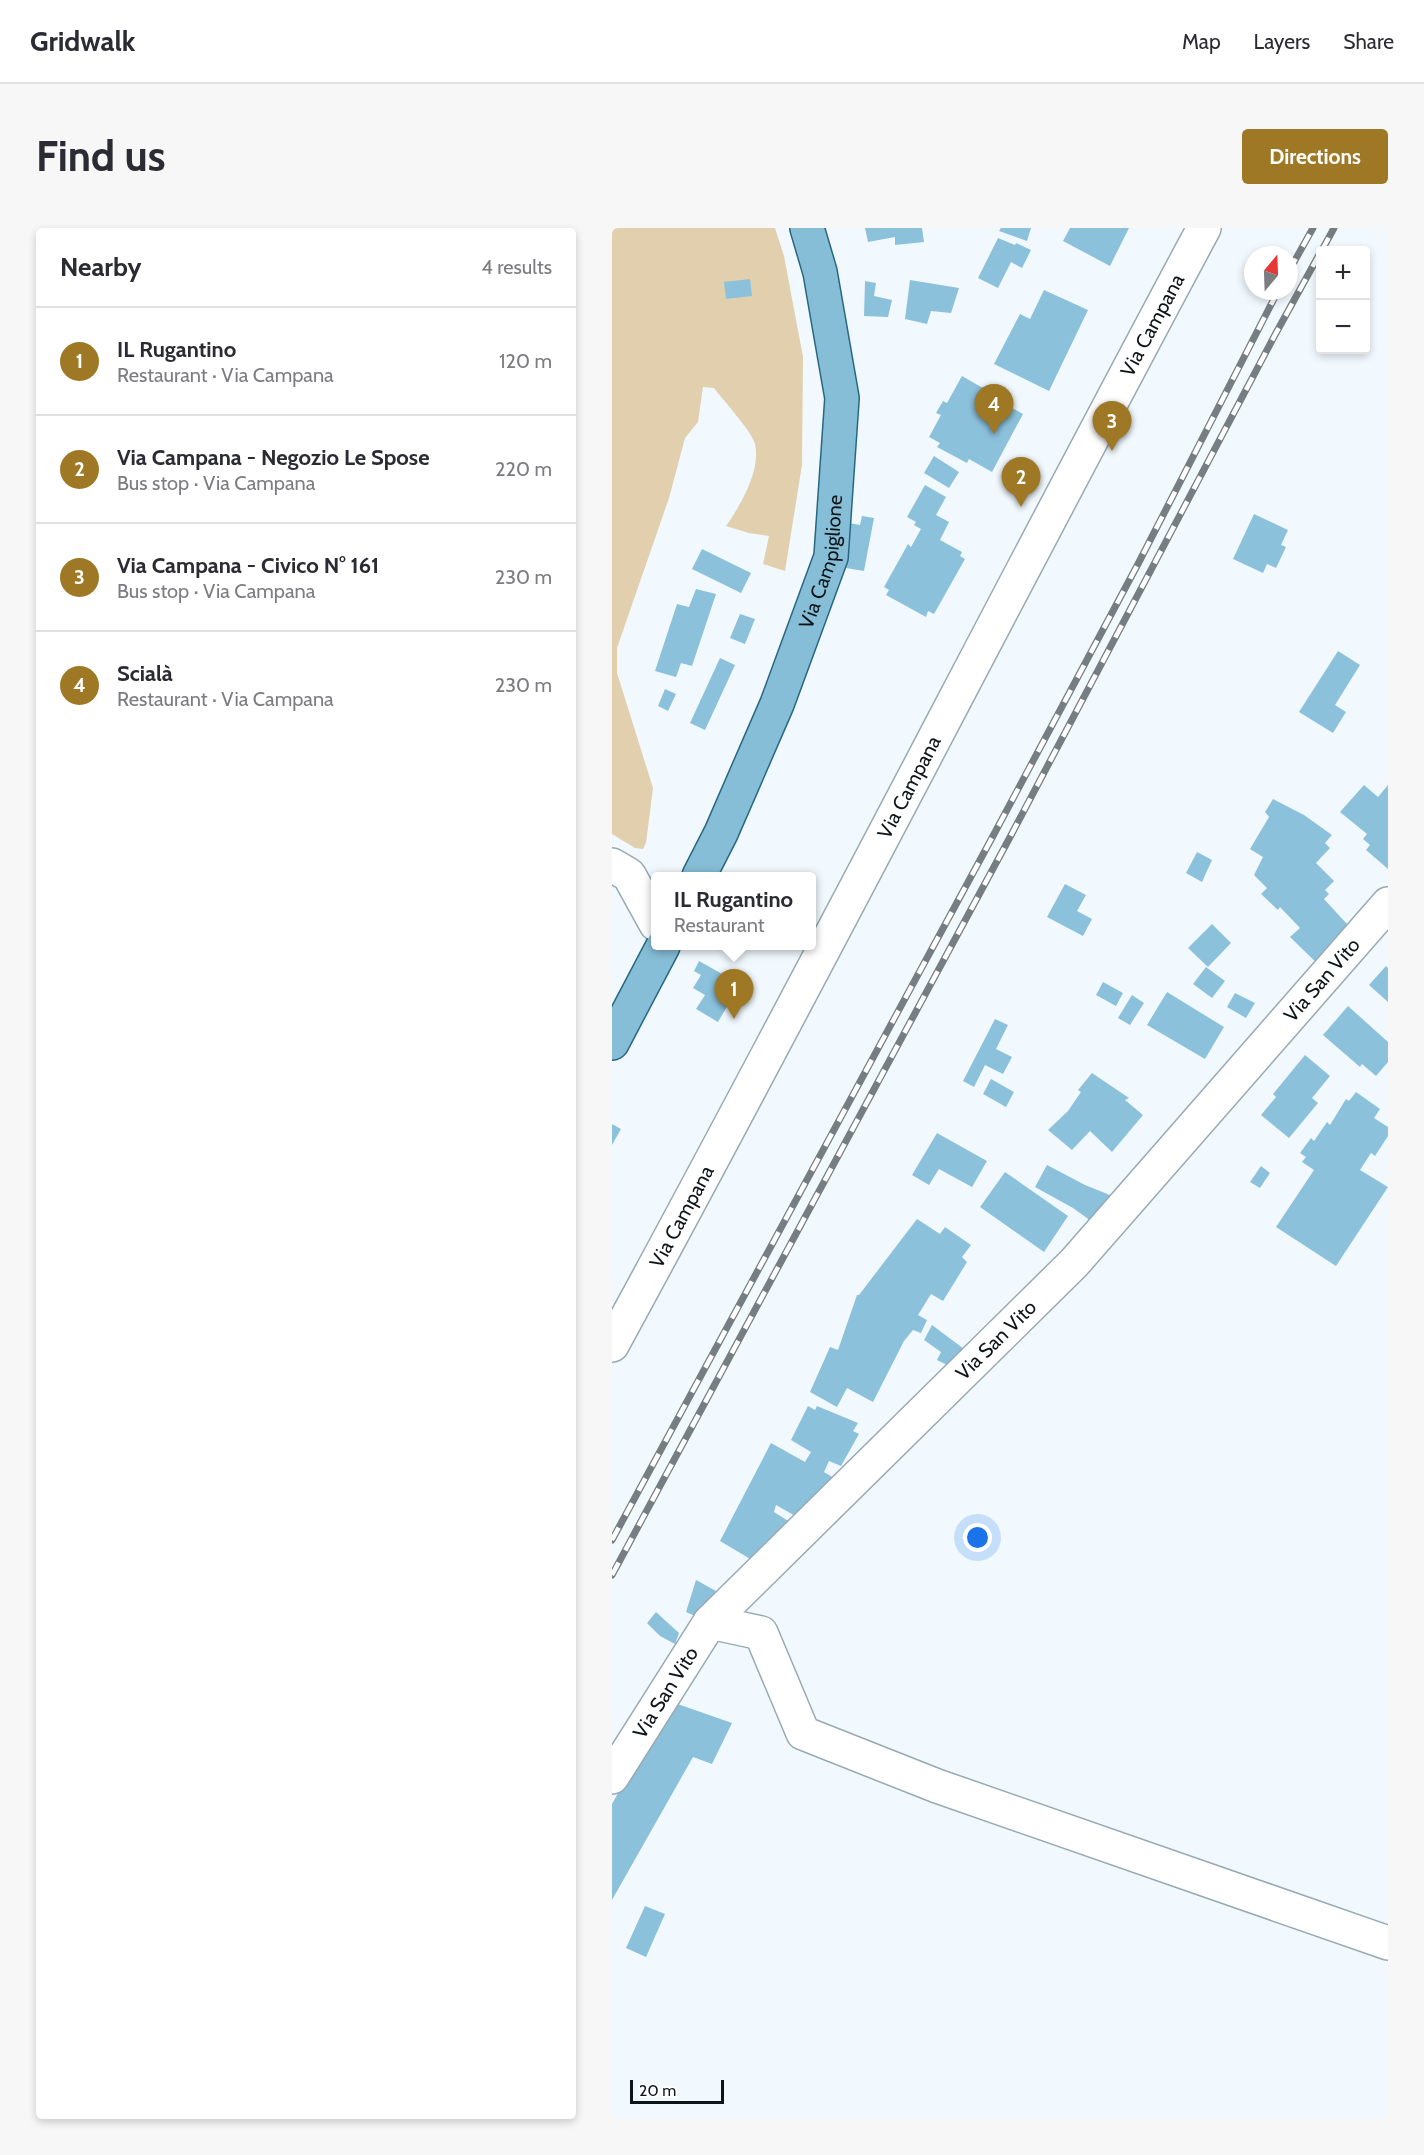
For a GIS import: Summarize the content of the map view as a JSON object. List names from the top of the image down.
{
  "streets": {
    "main road": ["Via Campiglione"],
    "street": ["Via Campana", "Via San Vito"]
  },
  "scale_bar": "20 m",
  "north": "top",
  "page": {
    "header": "Gridwalk",
    "nav": ["Map", "Layers", "Share"],
    "buttons": "Directions",
    "title": "Find us",
    "heading": ["Nearby", "4 results"],
    "map_buttons": ["+", "−"],
    "list": [
      {
        "mark": "1",
        "name": "IL Rugantino",
        "note": "Restaurant · Via Campana",
        "value": "120 m"
      },
      {
        "mark": "2",
        "name": "Via Campana - Negozio Le Spose",
        "note": "Bus stop · Via Campana",
        "value": "220 m"
      },
      {
        "mark": "3",
        "name": "Via Campana - Civico N° 161",
        "note": "Bus stop · Via Campana",
        "value": "230 m"
      },
      {
        "mark": "4",
        "name": "Scialà",
        "note": "Restaurant · Via Campana",
        "value": "230 m"
      }
    ],
    "pins": [
      "4",
      "3",
      "2",
      "1"
    ],
    "popup": ["IL Rugantino", "Restaurant"],
    "scale": "20 m"
  }
}
